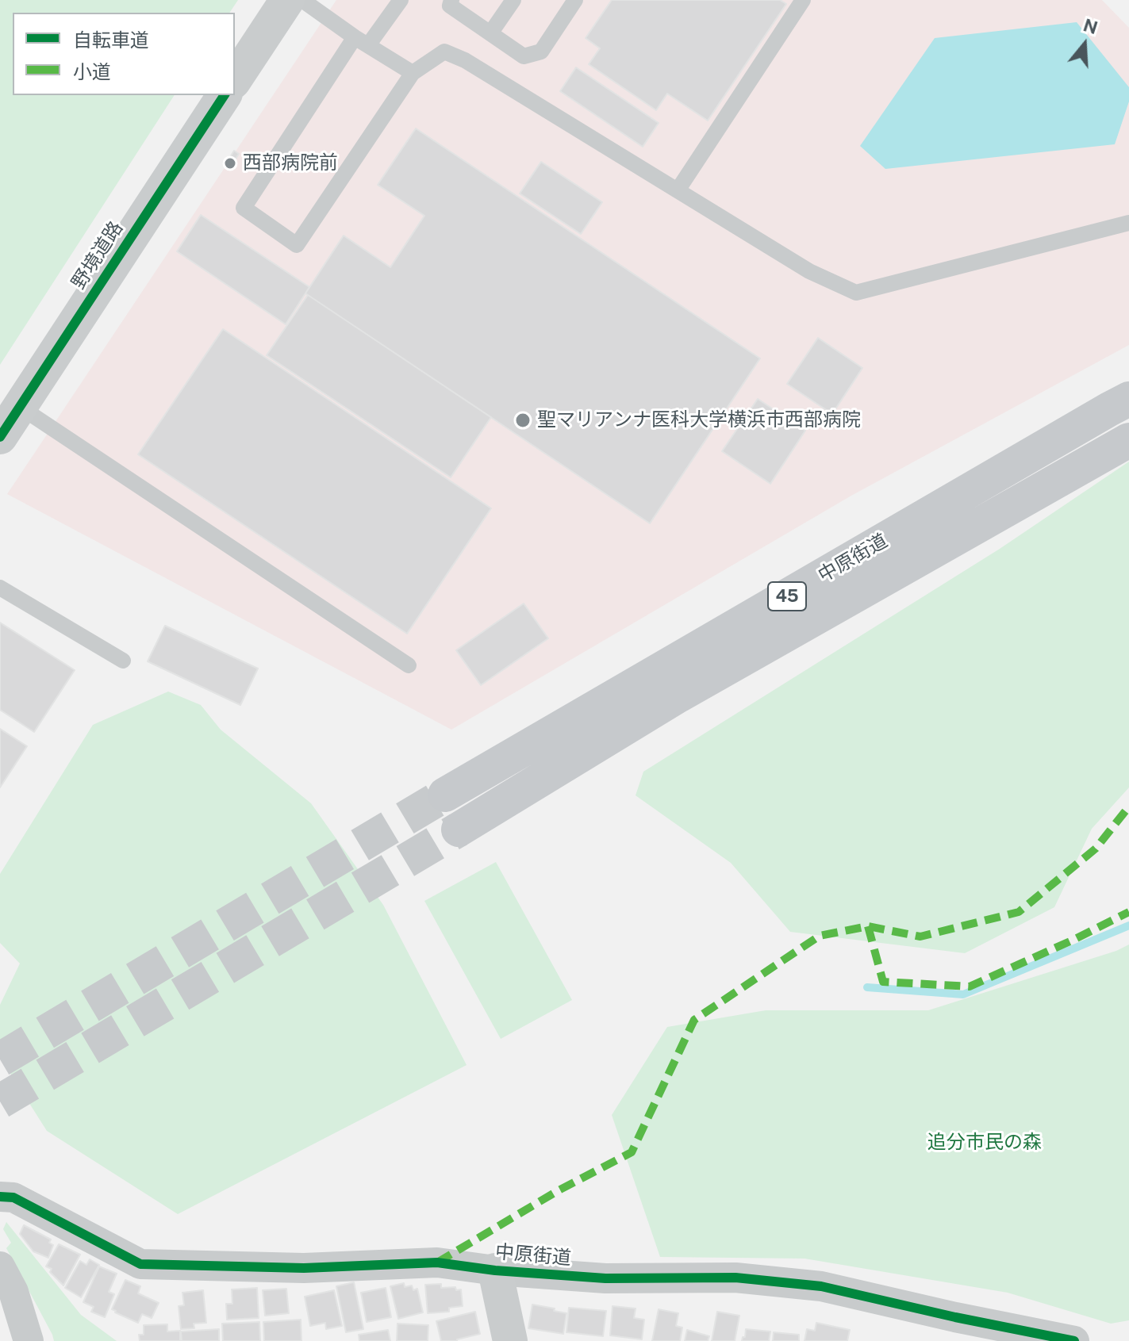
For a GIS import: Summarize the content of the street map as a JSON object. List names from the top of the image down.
{
  "streets": {
    "main road": ["中原街道", "45"],
    "street": ["野境道路"]
  },
  "parks": ["追分市民の森"],
  "places": ["西部病院前", "聖マリアンナ医科大学横浜市西部病院"],
  "legend": ["自転車道", "小道"],
  "north": "top"
}
